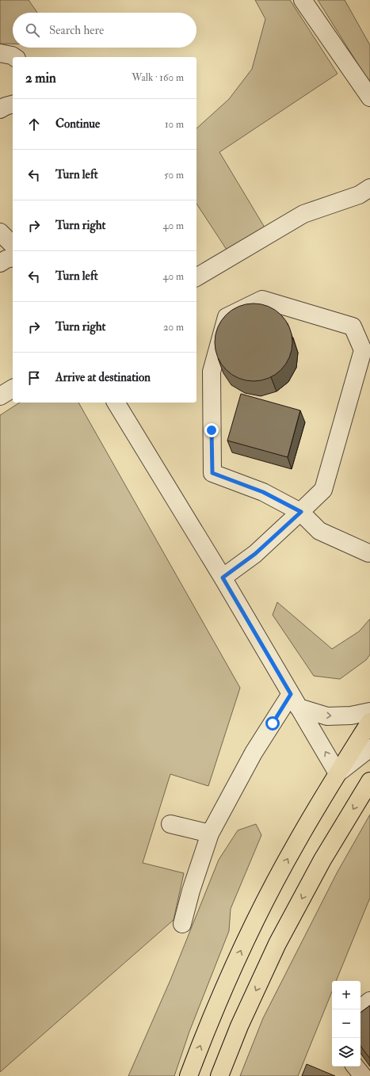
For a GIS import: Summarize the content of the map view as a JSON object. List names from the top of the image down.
{
  "page": {
    "search": "Search here",
    "heading": ["2 min", "Walk · 160 m"],
    "list": [
      ["Continue", "10 m"],
      ["Turn left", "50 m"],
      ["Turn right", "40 m"],
      ["Turn left", "40 m"],
      ["Turn right", "20 m"],
      "Arrive at destination"
    ],
    "map_buttons": ["+", "−"]
  }
}
